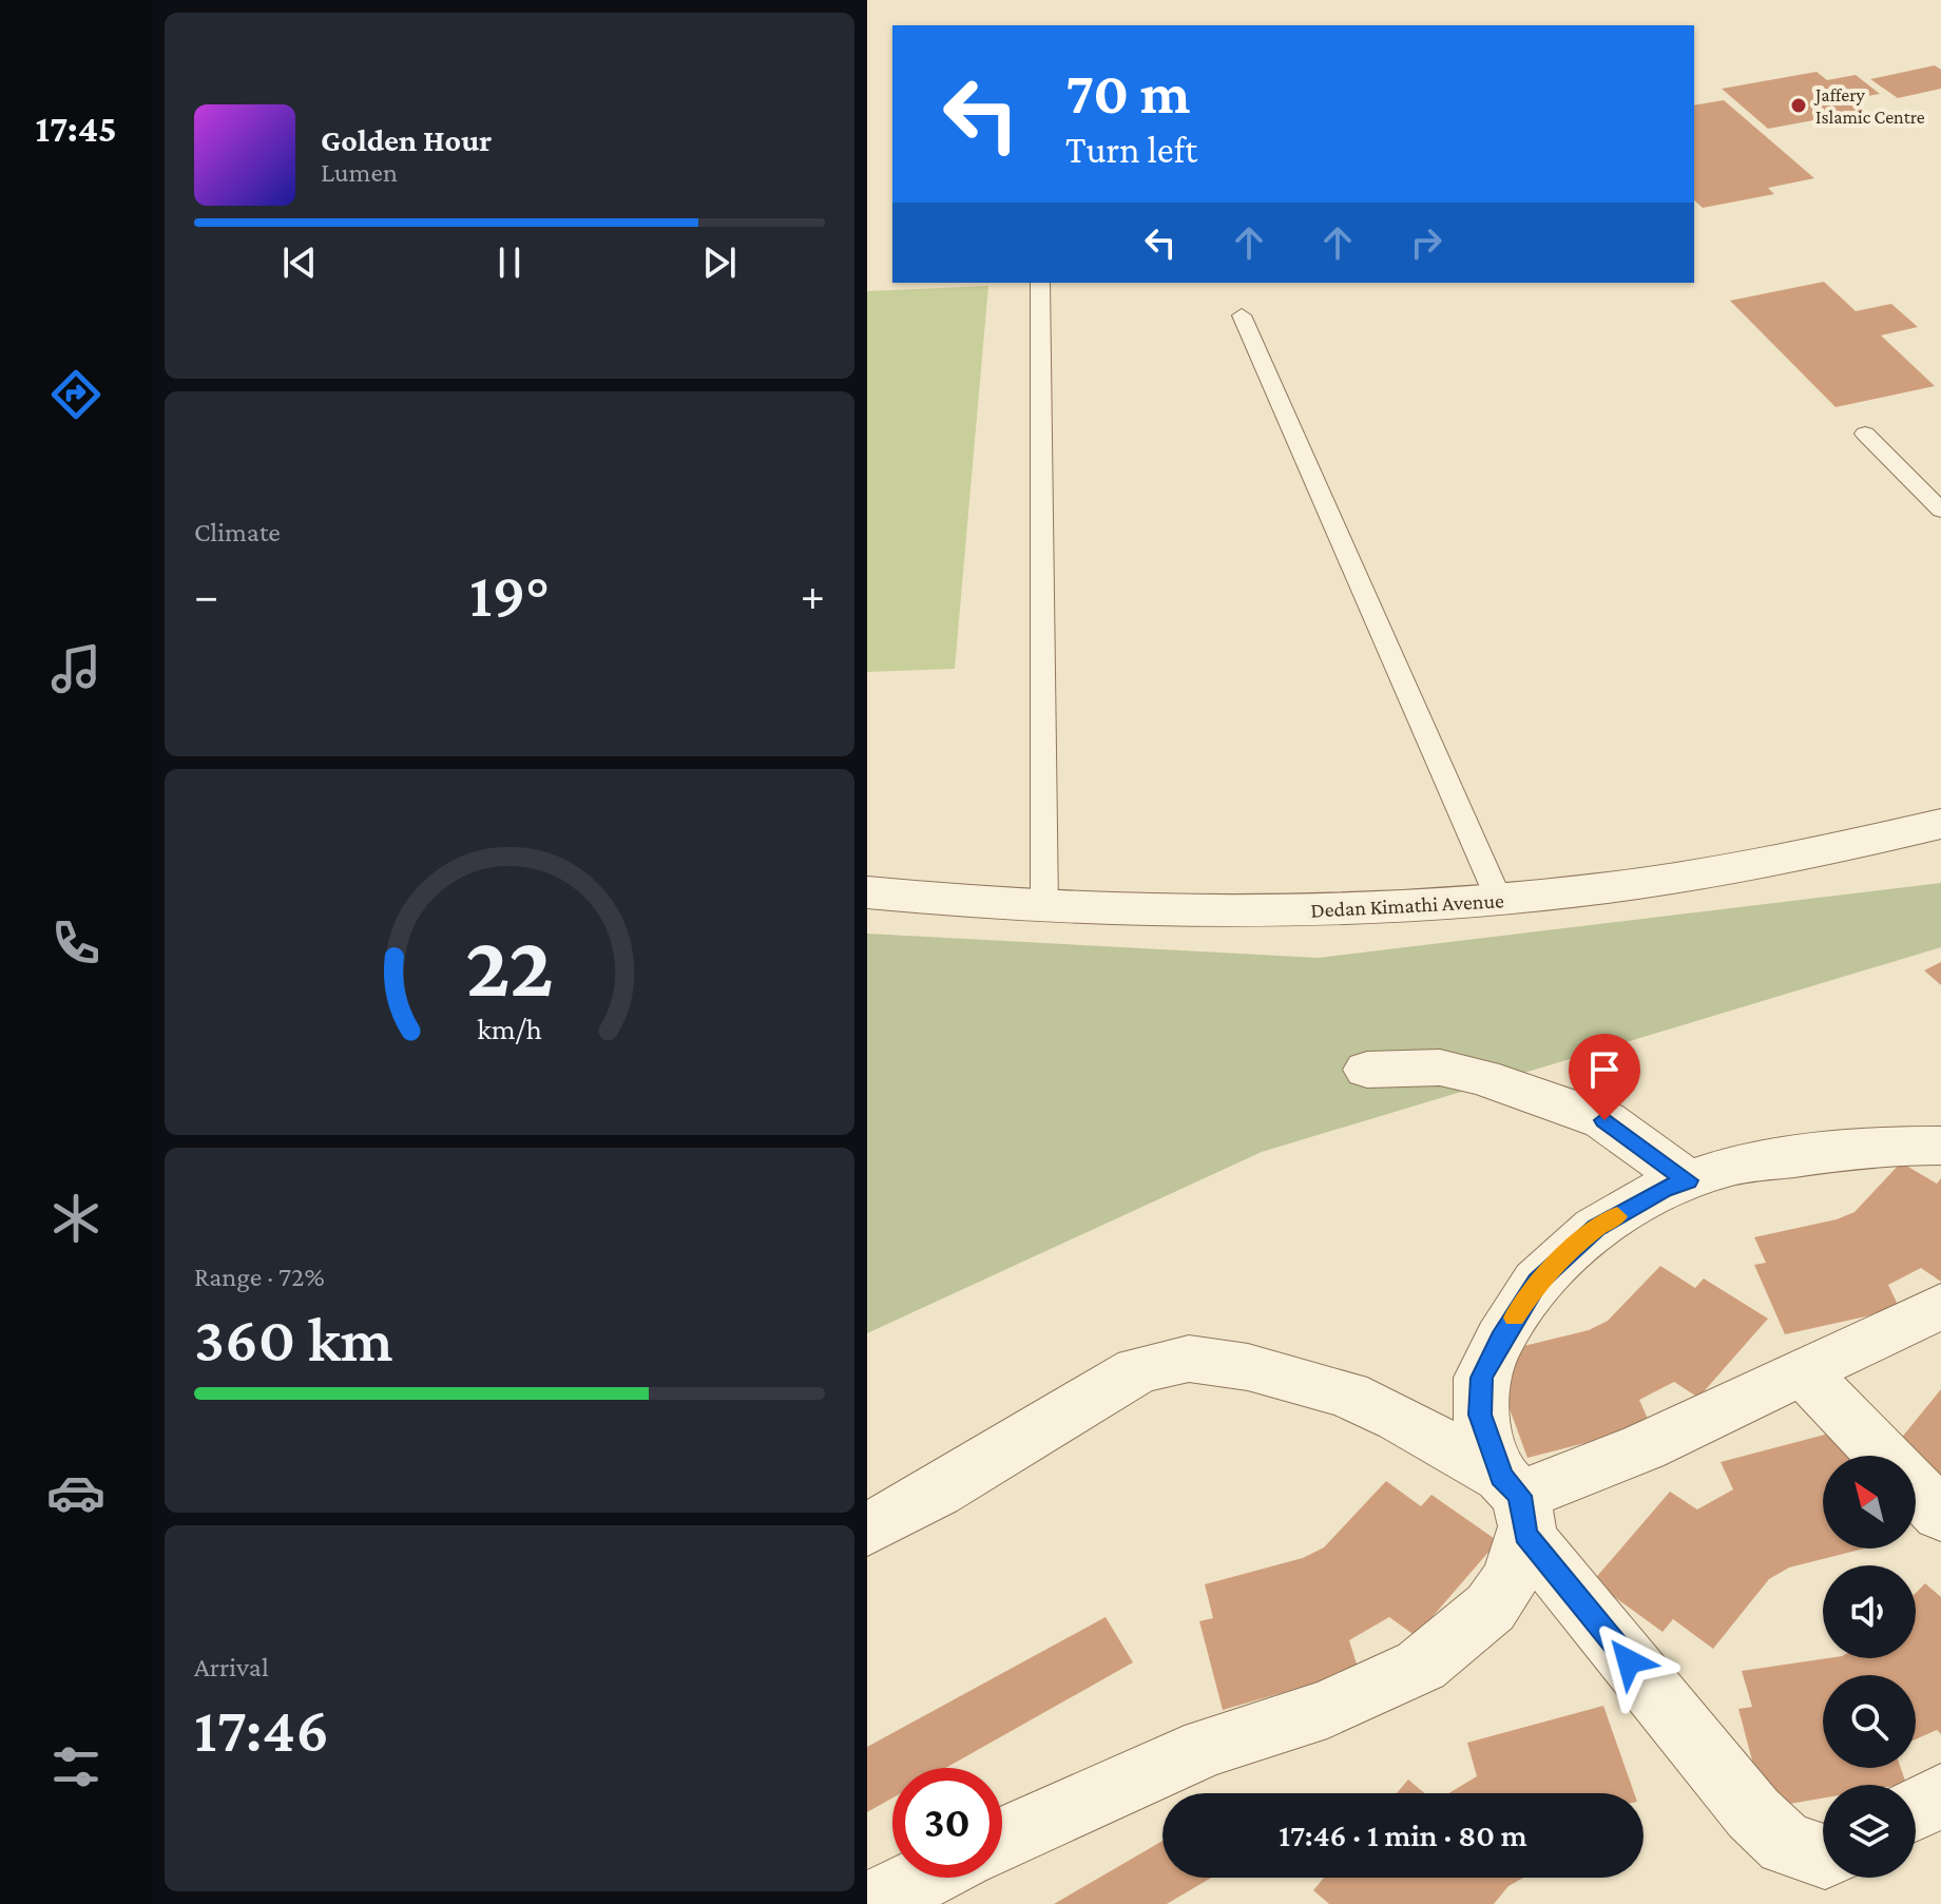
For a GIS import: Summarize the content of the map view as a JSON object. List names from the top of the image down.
{
  "streets": {
    "street": ["Dedan Kimathi Avenue"]
  },
  "places": ["Jaffery Islamic Centre"],
  "north": "top left",
  "page": {
    "tabs": "17:45",
    "turn": ["70 m", "Turn left"],
    "song": ["Golden Hour", "Lumen"],
    "tile": [
      "Climate",
      ["Range · 72%", "360 km"],
      ["Arrival", "17:46"]
    ],
    "heat": ["−", "19°", "+"],
    "limit": "30",
    "trip": "17:46 · 1 min · 80 m",
    "gauge": ["22", "km/h"]
  }
}
